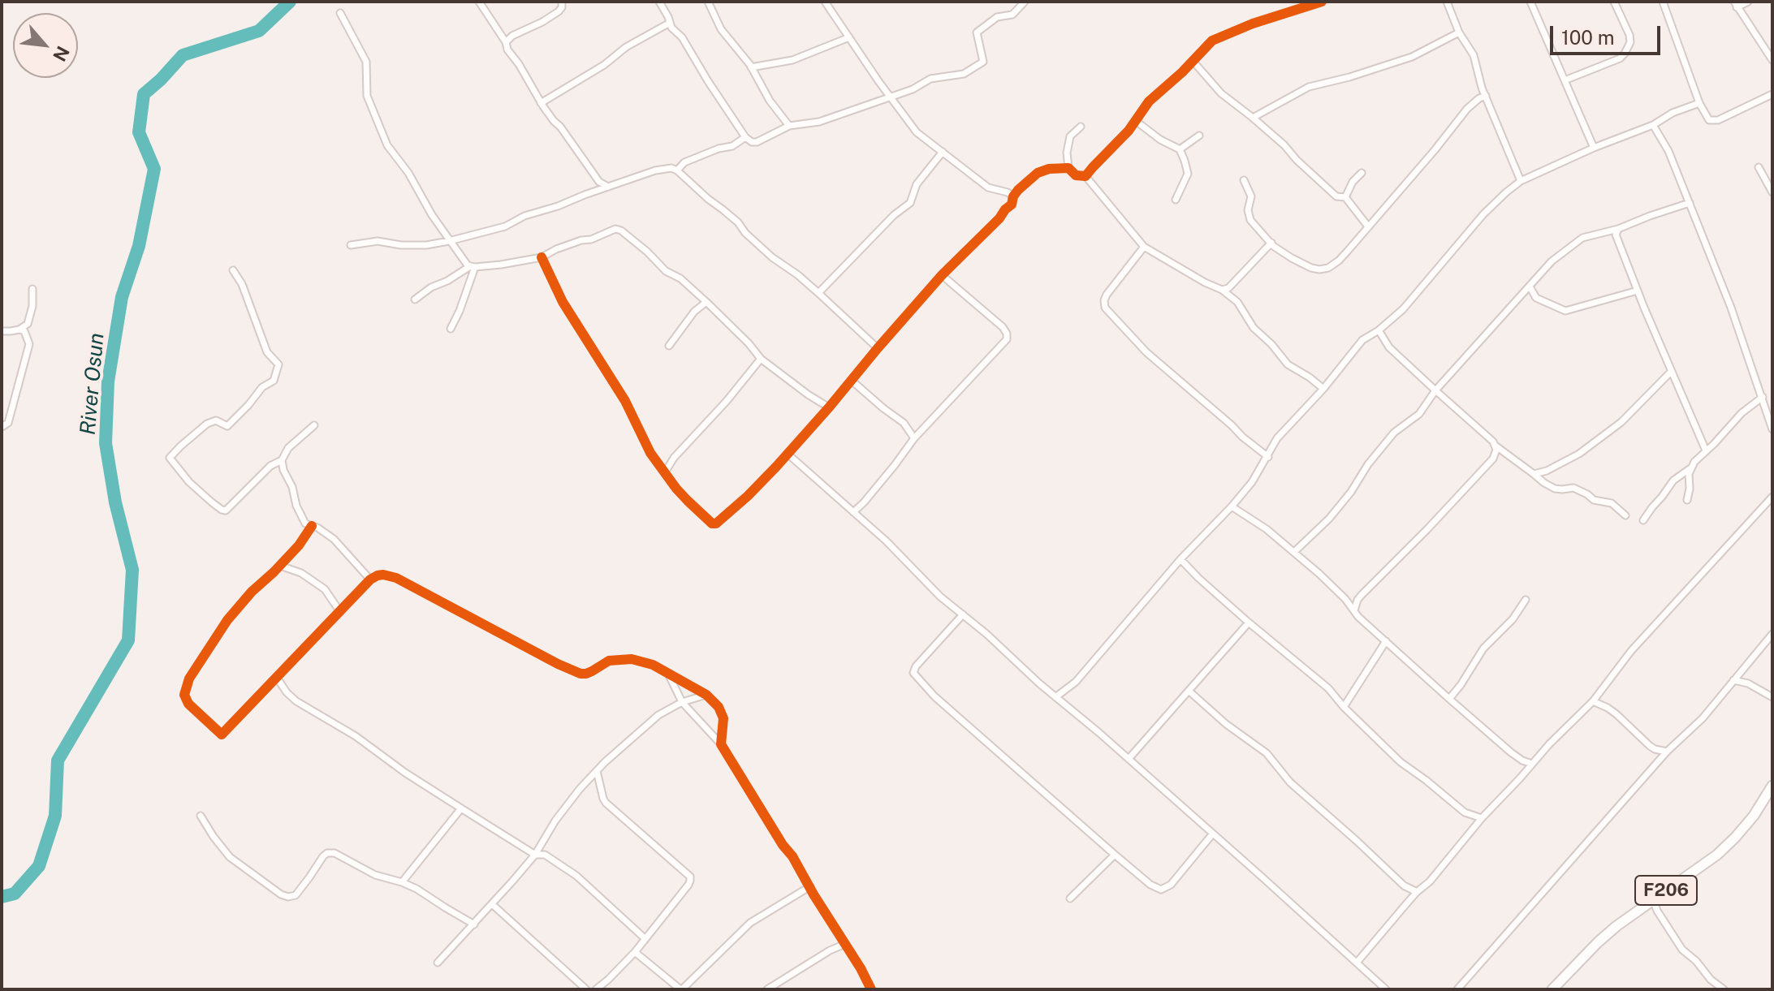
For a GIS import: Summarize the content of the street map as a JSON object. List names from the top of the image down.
{
  "streets": {
    "main road": ["F206"]
  },
  "water": ["River Osun"],
  "scale_bar": "100 m",
  "north": "bottom right"
}
